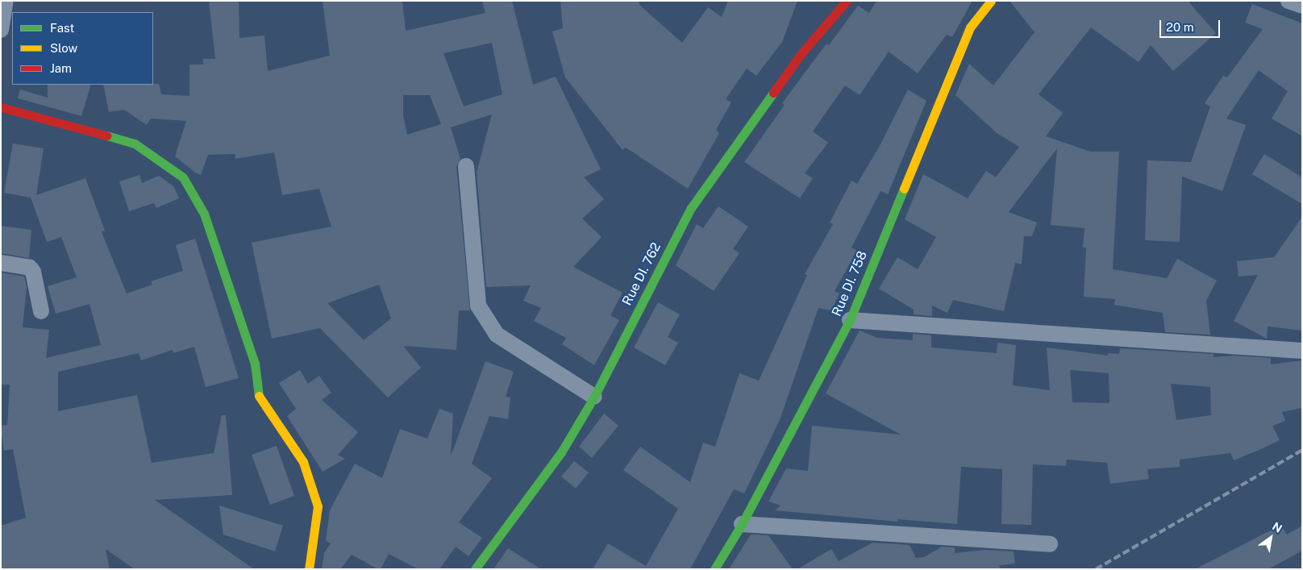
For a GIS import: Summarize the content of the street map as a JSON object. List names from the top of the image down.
{
  "streets": {
    "street": ["Rue DI. 762", "Rue DI. 758"]
  },
  "legend": ["Fast", "Slow", "Jam"],
  "scale_bar": "20 m",
  "north": "top right"
}
